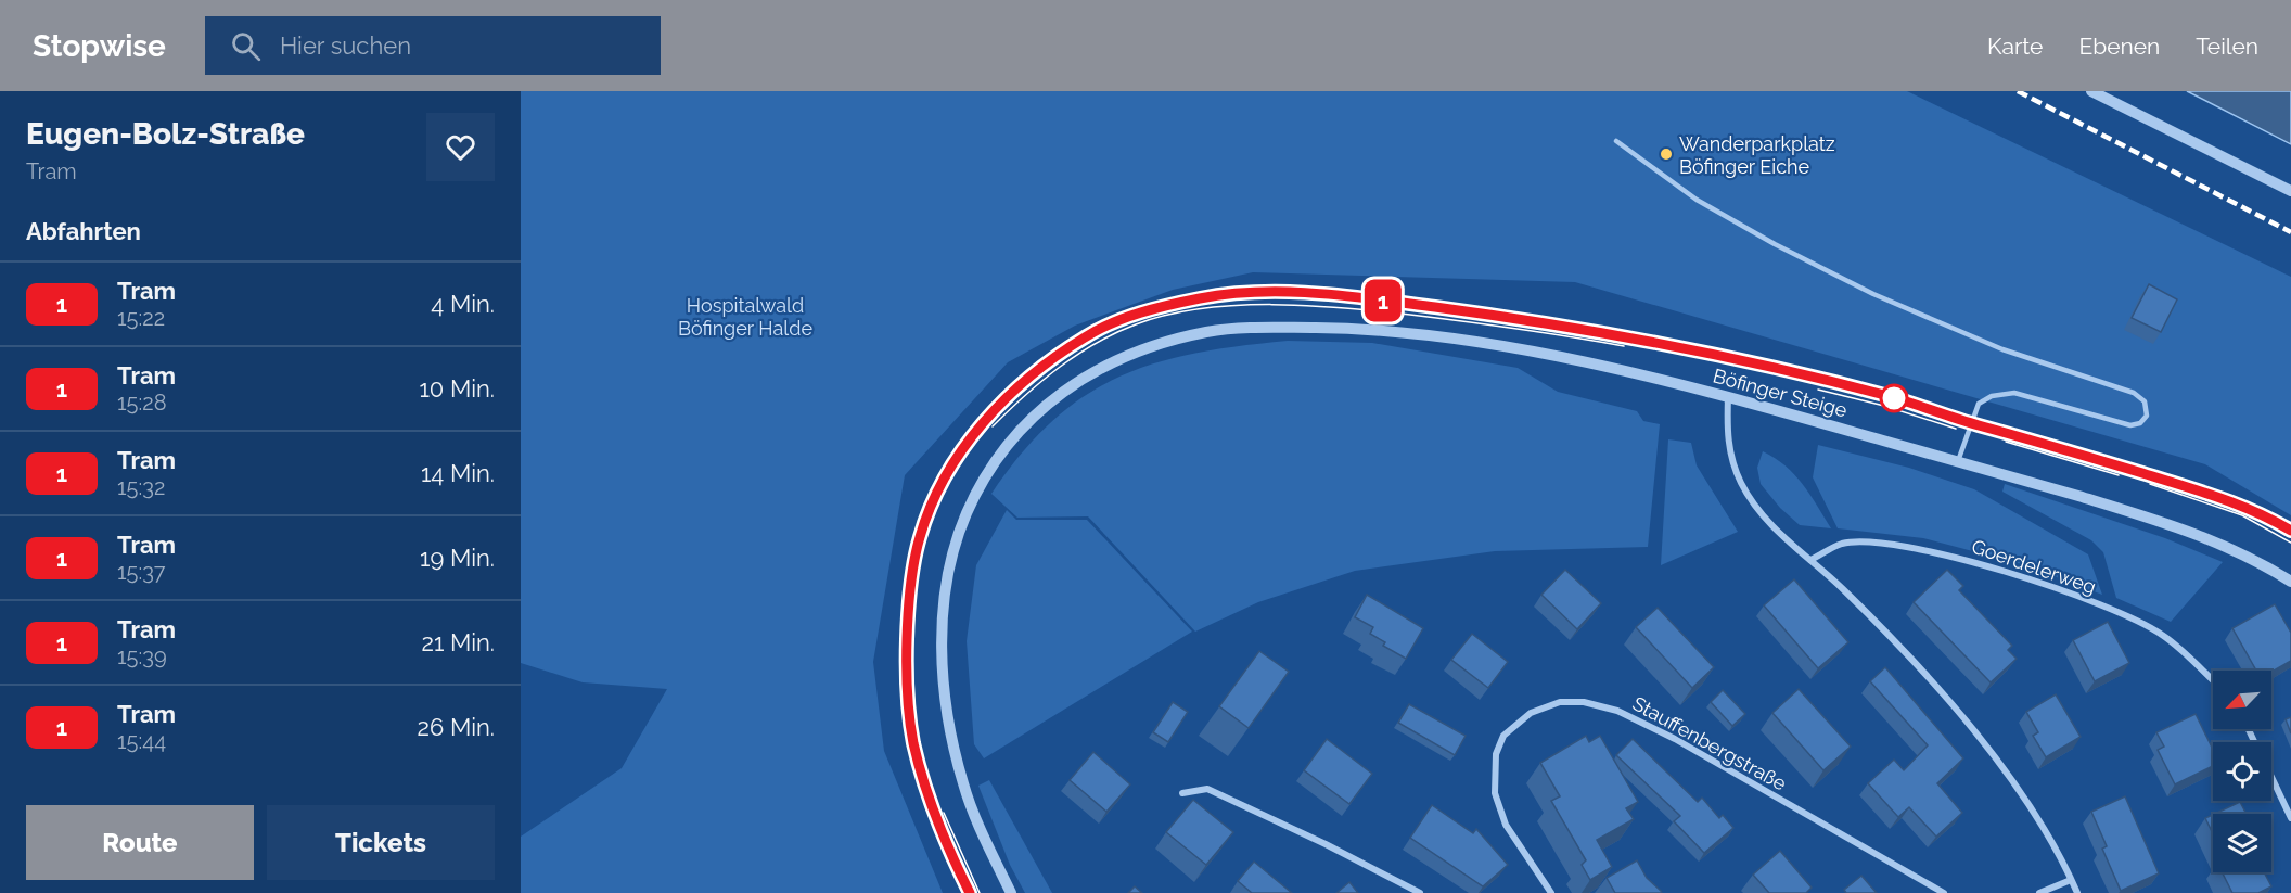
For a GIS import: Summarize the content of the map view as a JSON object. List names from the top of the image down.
{
  "streets": {
    "street": ["Böfinger Steige", "Goerdelerweg", "Stauffenbergstraße"]
  },
  "parks": ["Hospitalwald Böfinger Halde"],
  "places": ["Wanderparkplatz Böfinger Eiche"],
  "lines": ["tram line 1"],
  "north": "bottom left",
  "page": {
    "header": "Stopwise",
    "search": "Hier suchen",
    "nav": ["Karte", "Ebenen", "Teilen"],
    "heading": [
      ["Eugen-Bolz-Straße", "Tram"],
      "Abfahrten"
    ],
    "on_map": "1",
    "list": [
      {
        "mark": "1",
        "name": "Tram",
        "note": "15:22",
        "value": "4 Min."
      },
      {
        "mark": "1",
        "name": "Tram",
        "note": "15:28",
        "value": "10 Min."
      },
      {
        "mark": "1",
        "name": "Tram",
        "note": "15:32",
        "value": "14 Min."
      },
      {
        "mark": "1",
        "name": "Tram",
        "note": "15:37",
        "value": "19 Min."
      },
      {
        "mark": "1",
        "name": "Tram",
        "note": "15:39",
        "value": "21 Min."
      },
      {
        "mark": "1",
        "name": "Tram",
        "note": "15:44",
        "value": "26 Min."
      }
    ],
    "buttons": ["Route", "Tickets"]
  }
}
